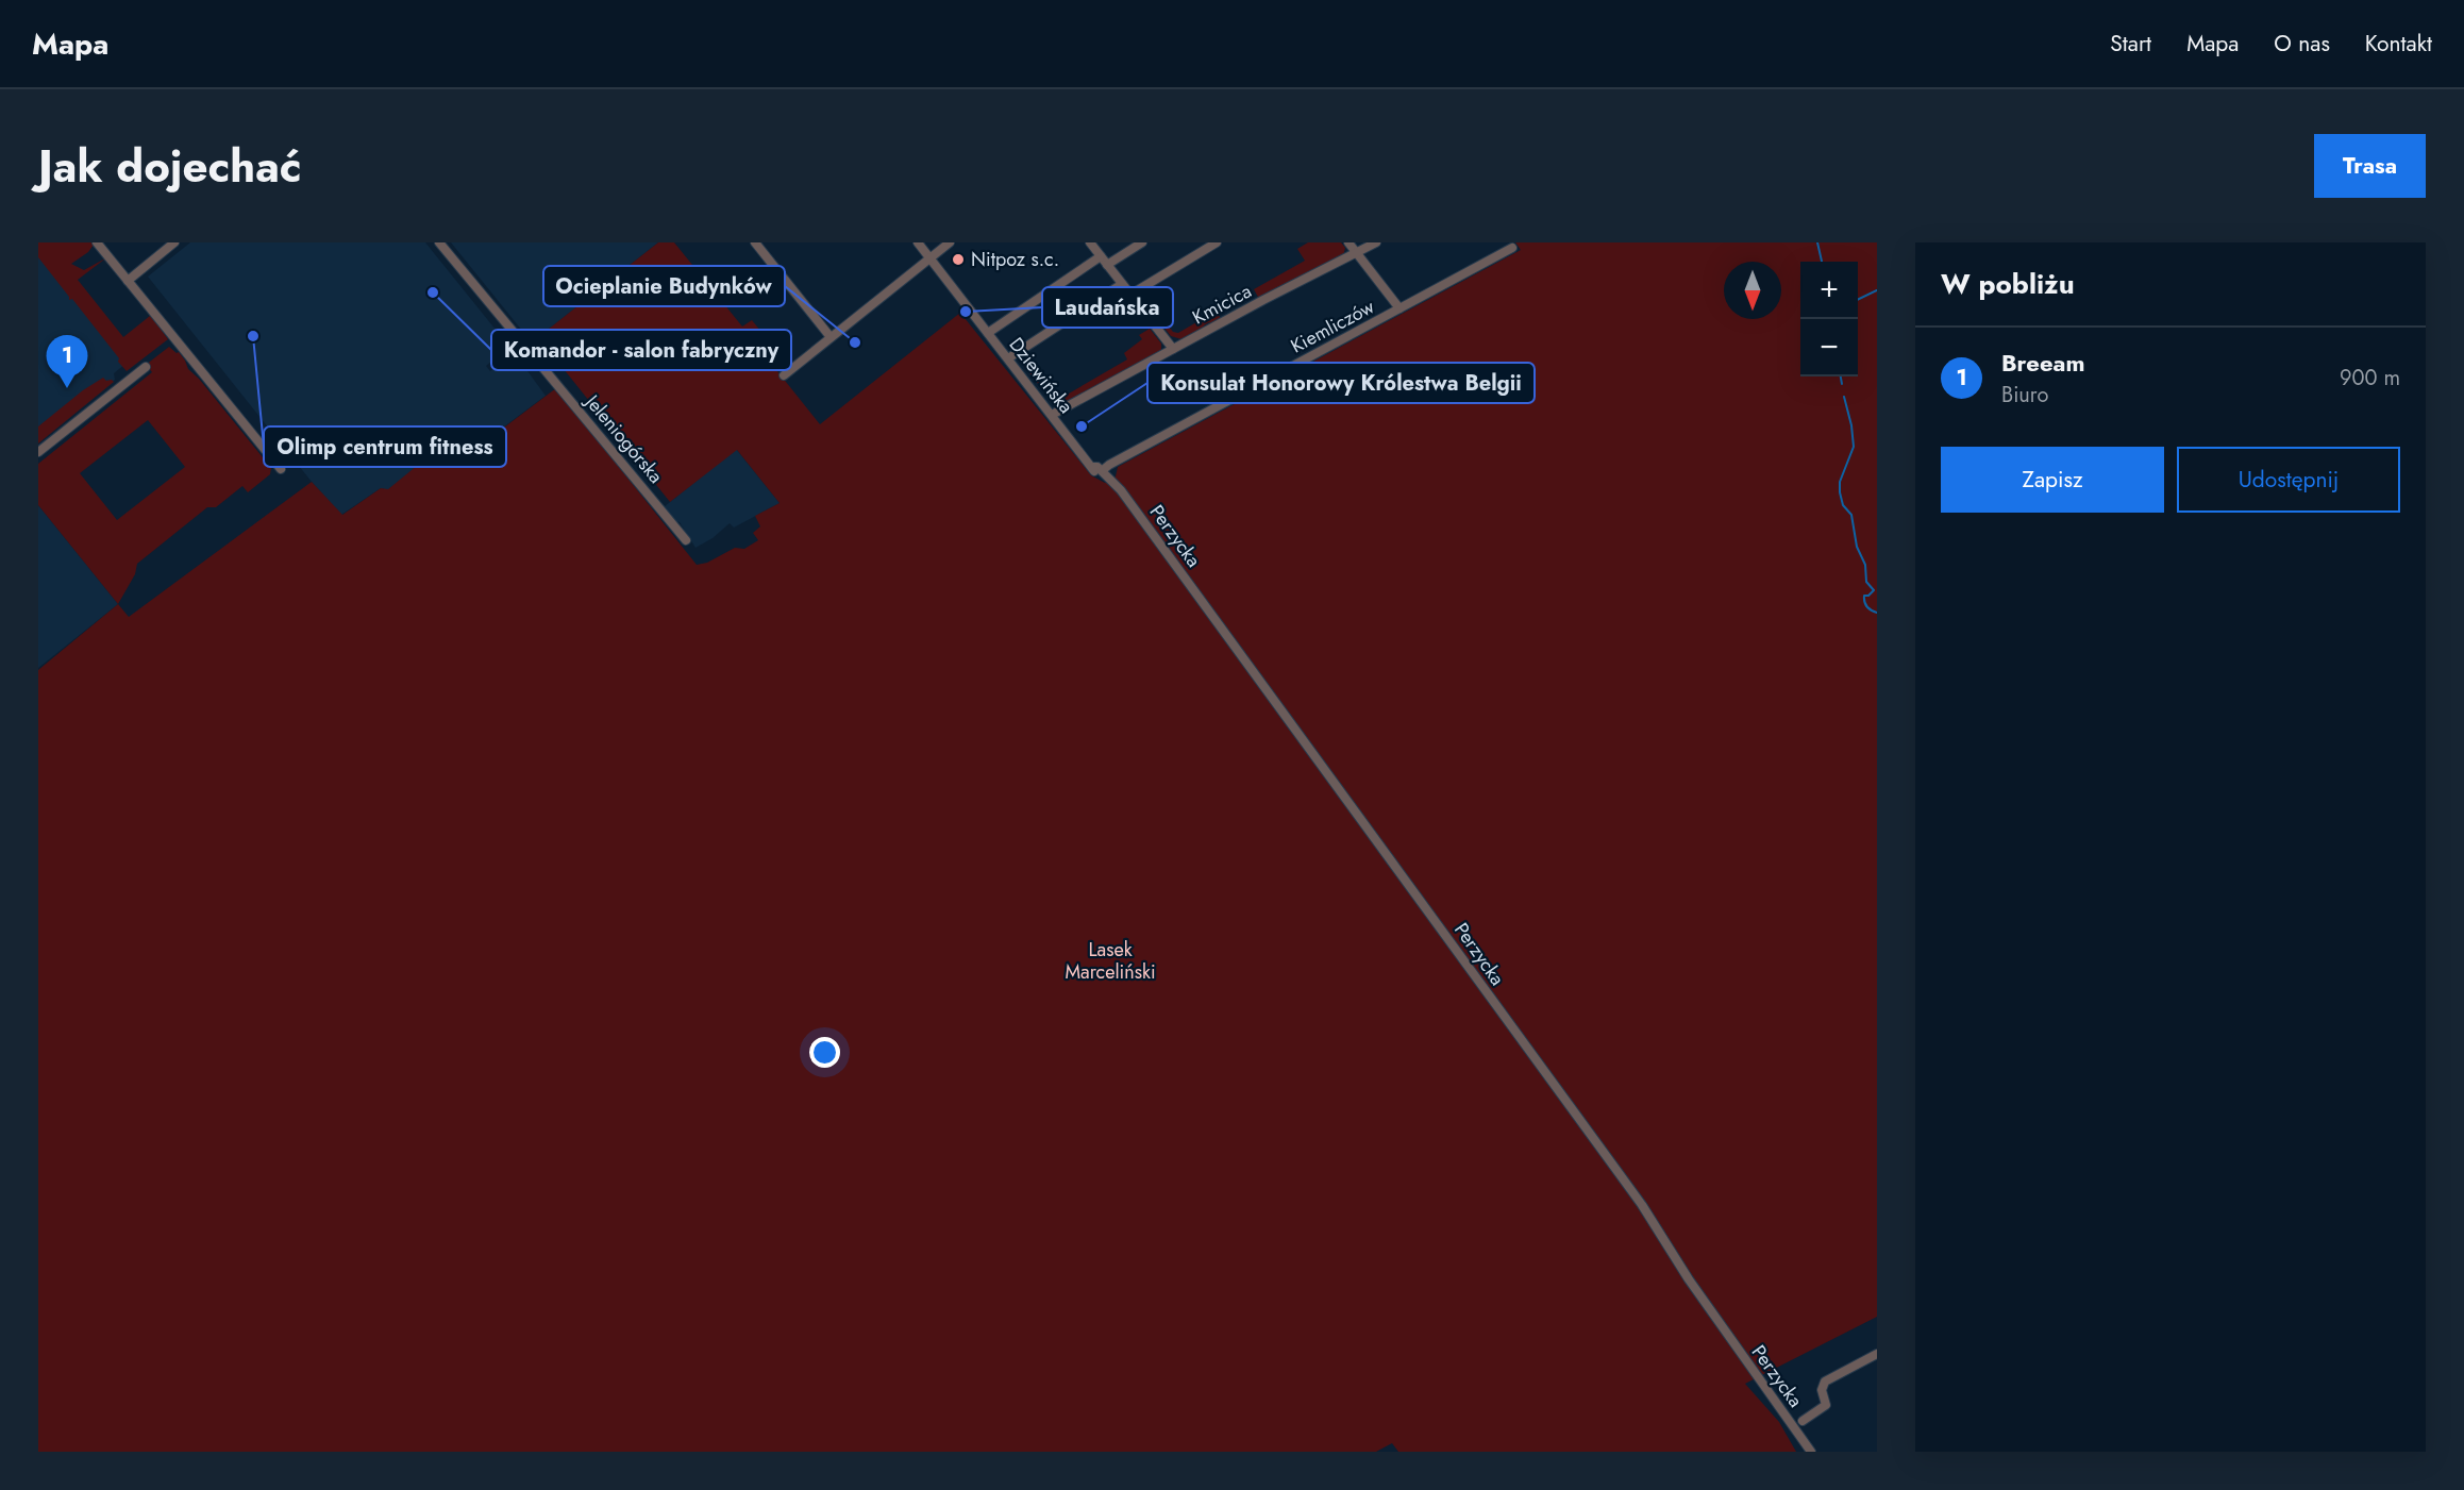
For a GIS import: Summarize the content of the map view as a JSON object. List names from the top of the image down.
{
  "streets": {
    "street": [
      "Kmicica",
      "Kiemliczów",
      "Dziewińska",
      "Jeleniogórska",
      "Perzycka"
    ]
  },
  "crossings": [
    ["Kmicica", "Dziewińska"],
    ["Dziewińska", "Perzycka"]
  ],
  "parks": ["Lasek Marceliński"],
  "places": [
    "Nitpoz s.c.",
    "Komandor - salon fabryczny",
    "Laudańska",
    "Olimp centrum fitness",
    "Ocieplanie Budynków",
    "Konsulat Honorowy Królestwa Belgii"
  ],
  "north": "bottom",
  "page": {
    "header": "Mapa",
    "nav": [
      "Start",
      "Mapa",
      "O nas",
      "Kontakt"
    ],
    "title": "Jak dojechać",
    "buttons": [
      "Trasa",
      ["Zapisz", "Udostępnij"]
    ],
    "heading": "W pobliżu",
    "map_buttons": ["+", "−"],
    "list": [
      {
        "mark": "1",
        "name": "Breeam",
        "note": "Biuro",
        "value": "900 m"
      }
    ],
    "pins": "1"
  }
}
